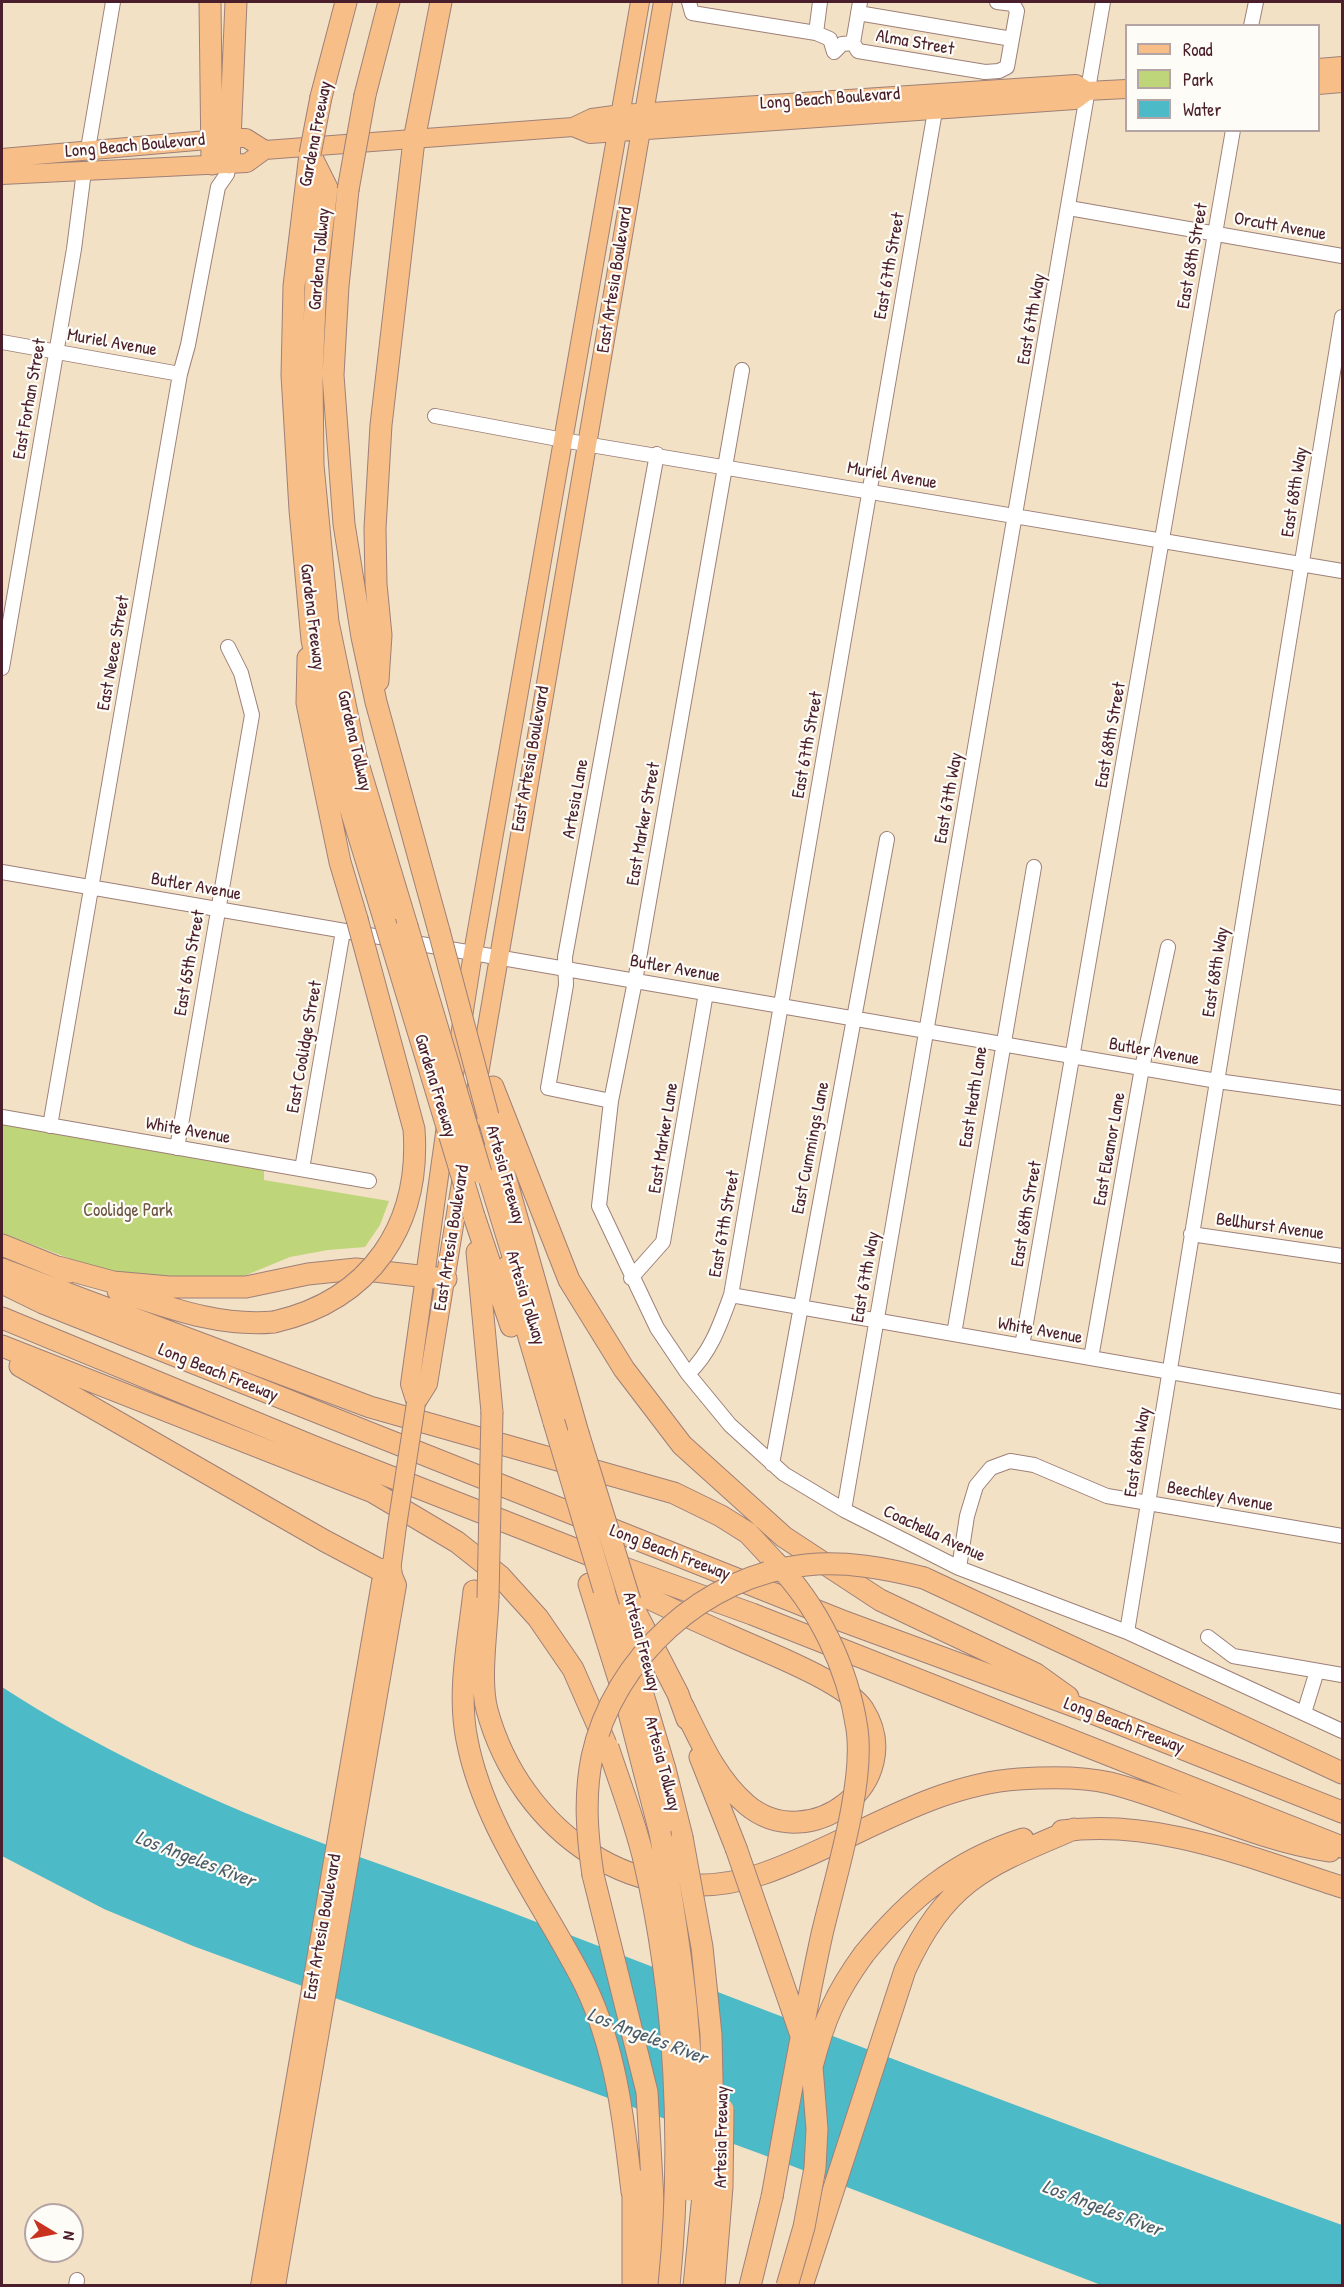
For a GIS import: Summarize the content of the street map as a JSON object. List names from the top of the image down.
{
  "streets": {
    "highway": [
      "Gardena Freeway",
      "Gardena Tollway",
      "Artesia Freeway",
      "Artesia Tollway",
      "Long Beach Freeway"
    ],
    "main road": ["Long Beach Boulevard", "East Artesia Boulevard"],
    "street": [
      "Alma Street",
      "Orcutt Avenue",
      "East 68th Street",
      "East 67th Street",
      "East 67th Way",
      "Muriel Avenue",
      "East Forhan Street",
      "East 68th Way",
      "East Neece Street",
      "Artesia Lane",
      "East Marker Street",
      "Butler Avenue",
      "East 65th Street",
      "East Coolidge Street",
      "East Heath Lane",
      "White Avenue",
      "East Marker Lane",
      "East Cummings Lane",
      "East Eleanor Lane",
      "Bellhurst Avenue",
      "Beechley Avenue",
      "Coachella Avenue"
    ]
  },
  "crossings": [
    ["Long Beach Boulevard", "East 67th Street"],
    ["Long Beach Boulevard", "East Artesia Boulevard"],
    ["Long Beach Boulevard", "East 67th Way"],
    ["Long Beach Boulevard", "East Forhan Street"],
    ["Long Beach Boulevard", "East Neece Street"],
    ["Gardena Freeway", "Gardena Tollway"],
    ["Gardena Freeway", "Artesia Freeway"],
    ["Orcutt Avenue", "East 68th Street"],
    ["Orcutt Avenue", "East 67th Way"],
    ["East 68th Street", "Muriel Avenue"],
    ["East 68th Street", "Butler Avenue"],
    ["East 68th Street", "White Avenue"],
    ["Gardena Tollway", "Artesia Tollway"],
    ["East 67th Street", "Muriel Avenue"],
    ["East 67th Street", "Butler Avenue"],
    ["East 67th Street", "White Avenue"],
    ["East 67th Street", "Coachella Avenue"],
    ["East Artesia Boulevard", "Muriel Avenue"],
    ["East Artesia Boulevard", "Butler Avenue"],
    ["East 67th Way", "Muriel Avenue"],
    ["East 67th Way", "Butler Avenue"],
    ["East 67th Way", "White Avenue"],
    ["East 67th Way", "Coachella Avenue"],
    ["Muriel Avenue", "East Forhan Street"],
    ["Muriel Avenue", "East 68th Way"],
    ["Muriel Avenue", "East Neece Street"],
    ["Muriel Avenue", "Artesia Lane"],
    ["Muriel Avenue", "East Marker Street"],
    ["East 68th Way", "Butler Avenue"],
    ["East 68th Way", "White Avenue"],
    ["East 68th Way", "Bellhurst Avenue"],
    ["East 68th Way", "Beechley Avenue"],
    ["East 68th Way", "Coachella Avenue"],
    ["East Neece Street", "Butler Avenue"],
    ["East Neece Street", "White Avenue"],
    ["Artesia Lane", "East Marker Street"],
    ["Artesia Lane", "Butler Avenue"],
    ["East Marker Street", "Butler Avenue"],
    ["East Marker Street", "East Marker Lane"],
    ["East Marker Street", "Coachella Avenue"],
    ["Butler Avenue", "East 65th Street"],
    ["Butler Avenue", "East Coolidge Street"],
    ["Butler Avenue", "East Heath Lane"],
    ["Butler Avenue", "East Marker Lane"],
    ["Butler Avenue", "East Cummings Lane"],
    ["Butler Avenue", "East Eleanor Lane"],
    ["East 65th Street", "White Avenue"],
    ["East Coolidge Street", "White Avenue"],
    ["East Heath Lane", "White Avenue"],
    ["White Avenue", "East Cummings Lane"],
    ["White Avenue", "East Eleanor Lane"],
    ["East Marker Lane", "Coachella Avenue"],
    ["East Cummings Lane", "Coachella Avenue"],
    ["Artesia Freeway", "Artesia Tollway"],
    ["Beechley Avenue", "Coachella Avenue"]
  ],
  "water": ["Los Angeles River"],
  "parks": ["Coolidge Park"],
  "legend": ["Road", "Park", "Water"],
  "north": "right"
}
